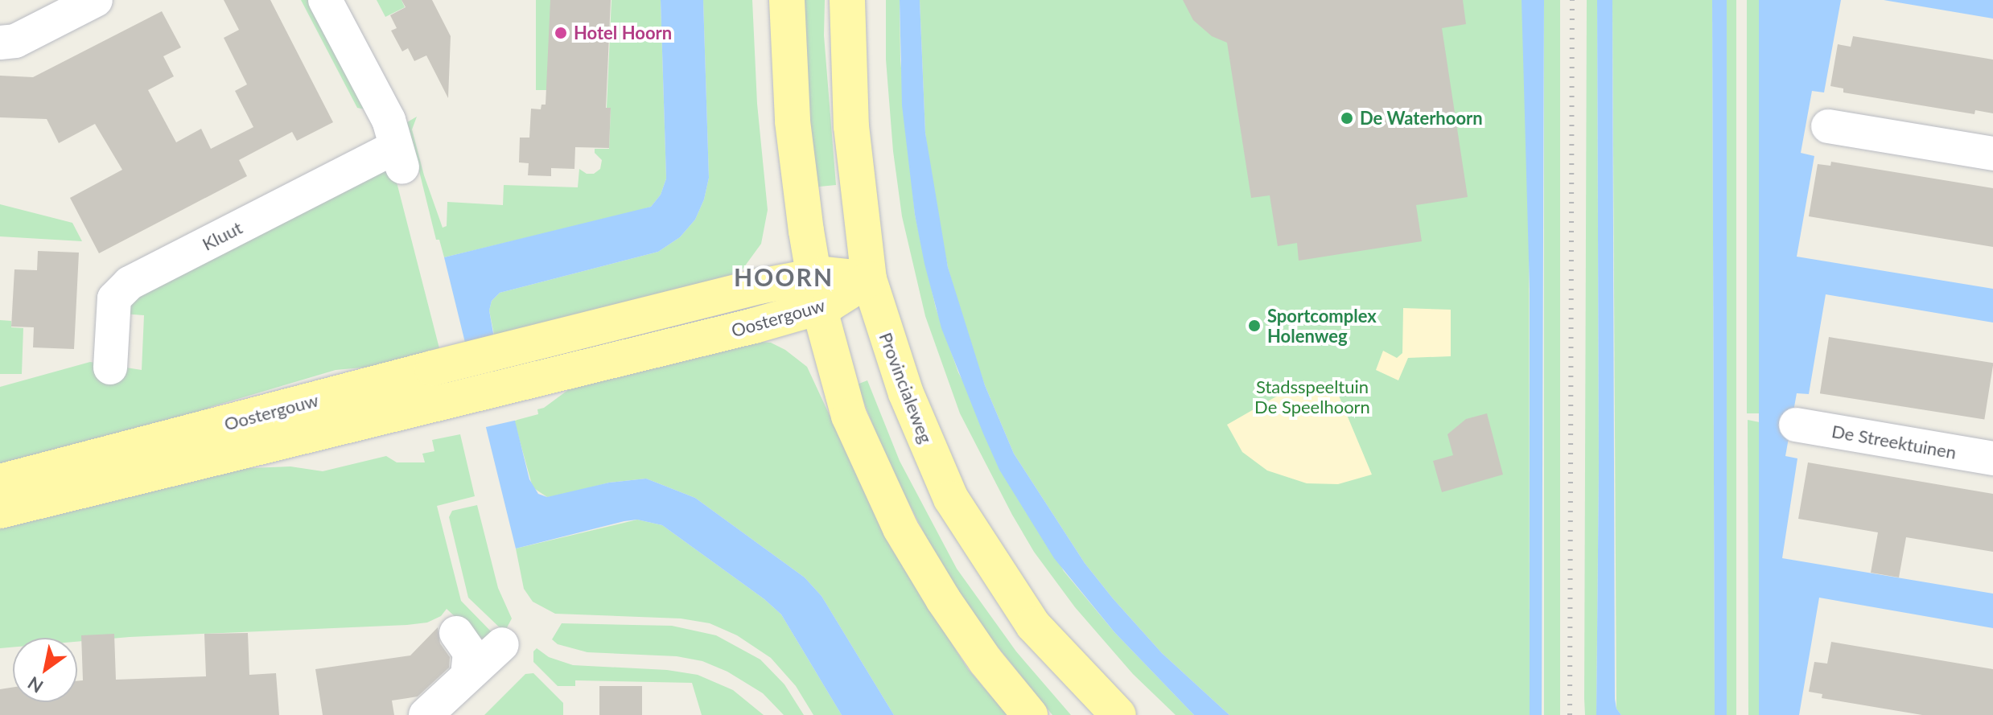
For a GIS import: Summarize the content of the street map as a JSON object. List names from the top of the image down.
{
  "streets": {
    "main road": ["Oostergouw", "Provincialeweg"],
    "street": ["Kluut", "De Streektuinen"]
  },
  "crossings": [
    ["Oostergouw", "Provincialeweg"]
  ],
  "districts": ["HOORN"],
  "parks": ["Stadsspeeltuin De Speelhoorn"],
  "places": ["Hotel Hoorn", "De Waterhoorn", "Sportcomplex Holenweg"],
  "north": "bottom left"
}
